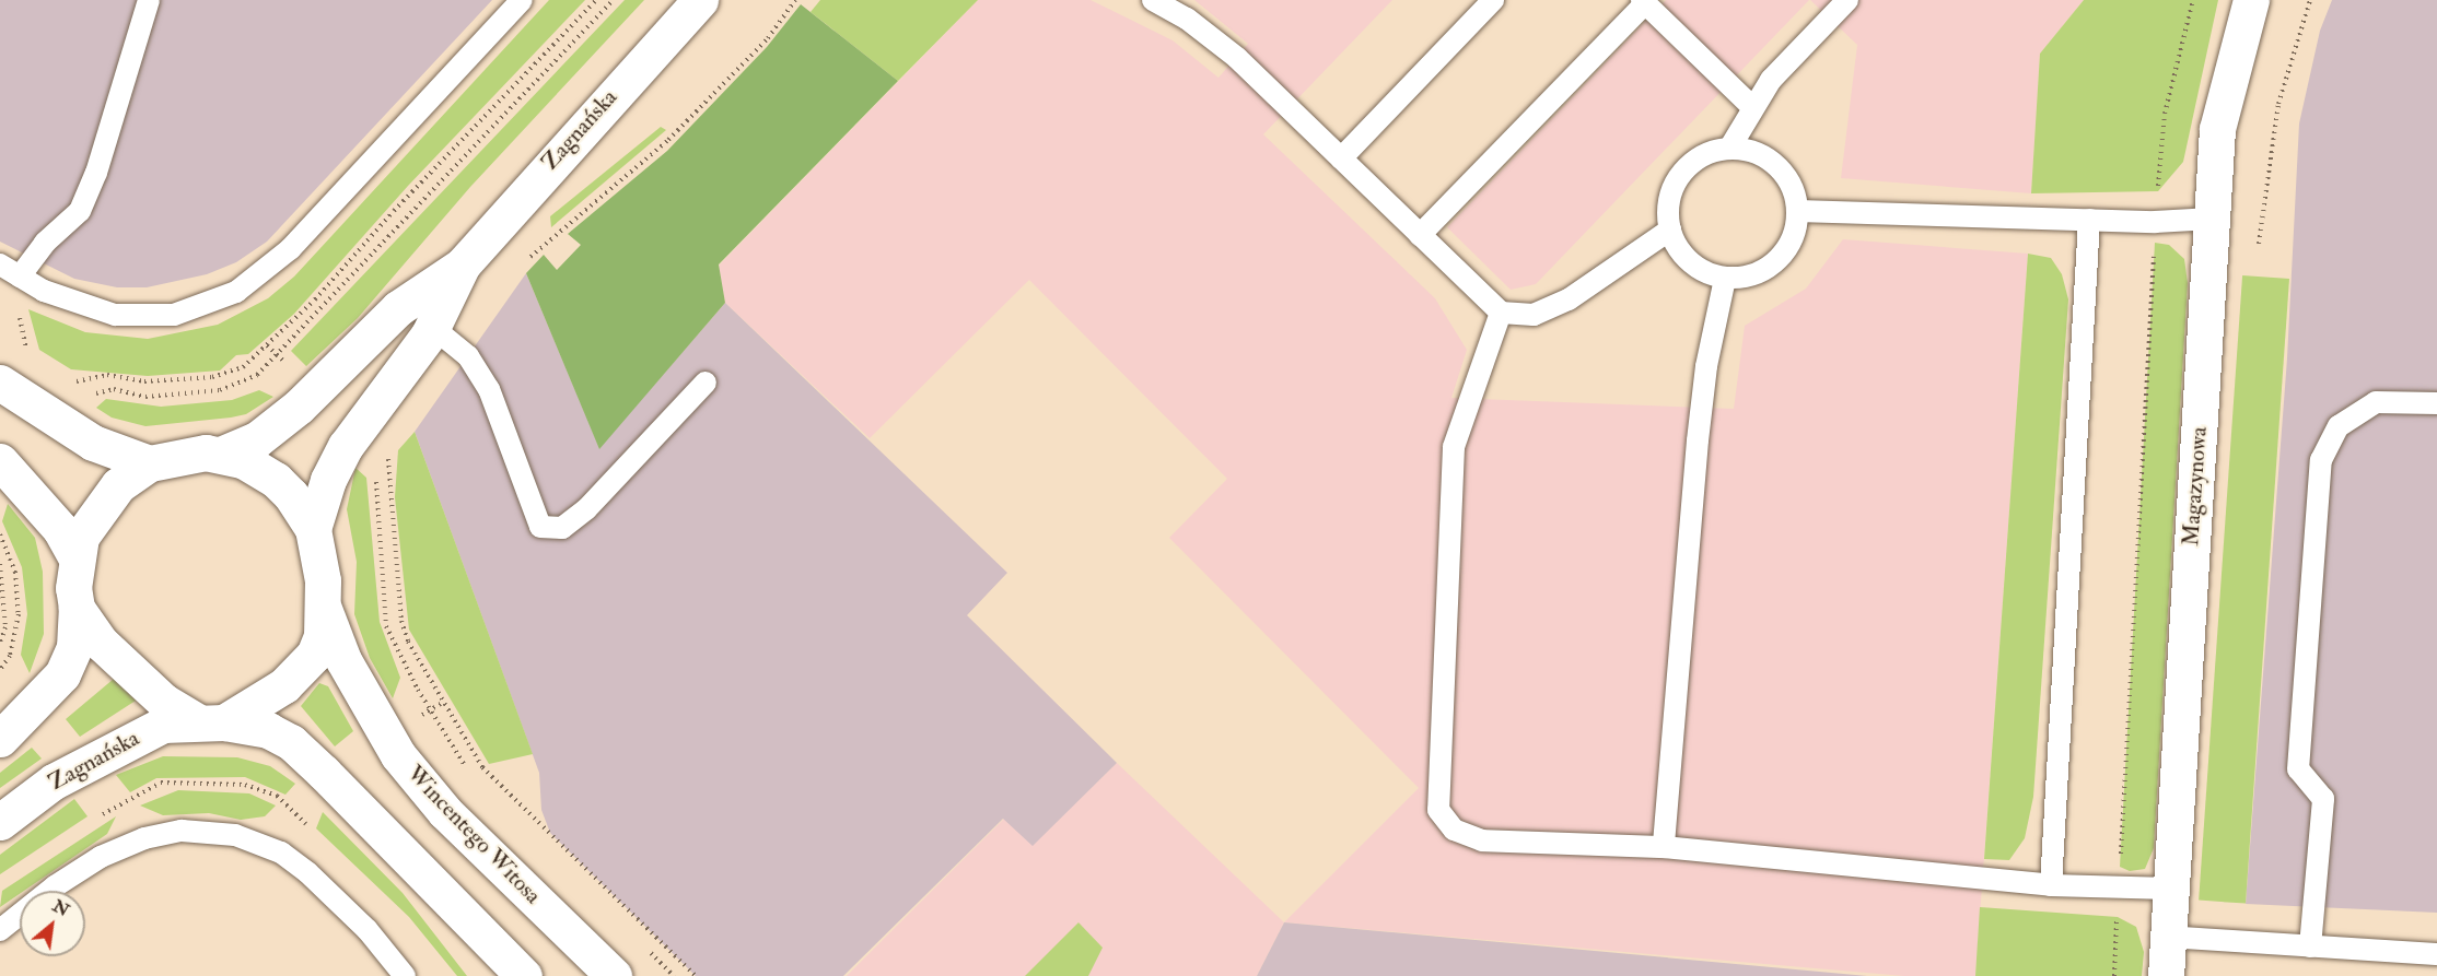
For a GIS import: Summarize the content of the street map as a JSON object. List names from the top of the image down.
{
  "streets": {
    "street": ["Zagnańska", "Magazynowa", "Wincentego Witosa"]
  },
  "north": "top right"
}
